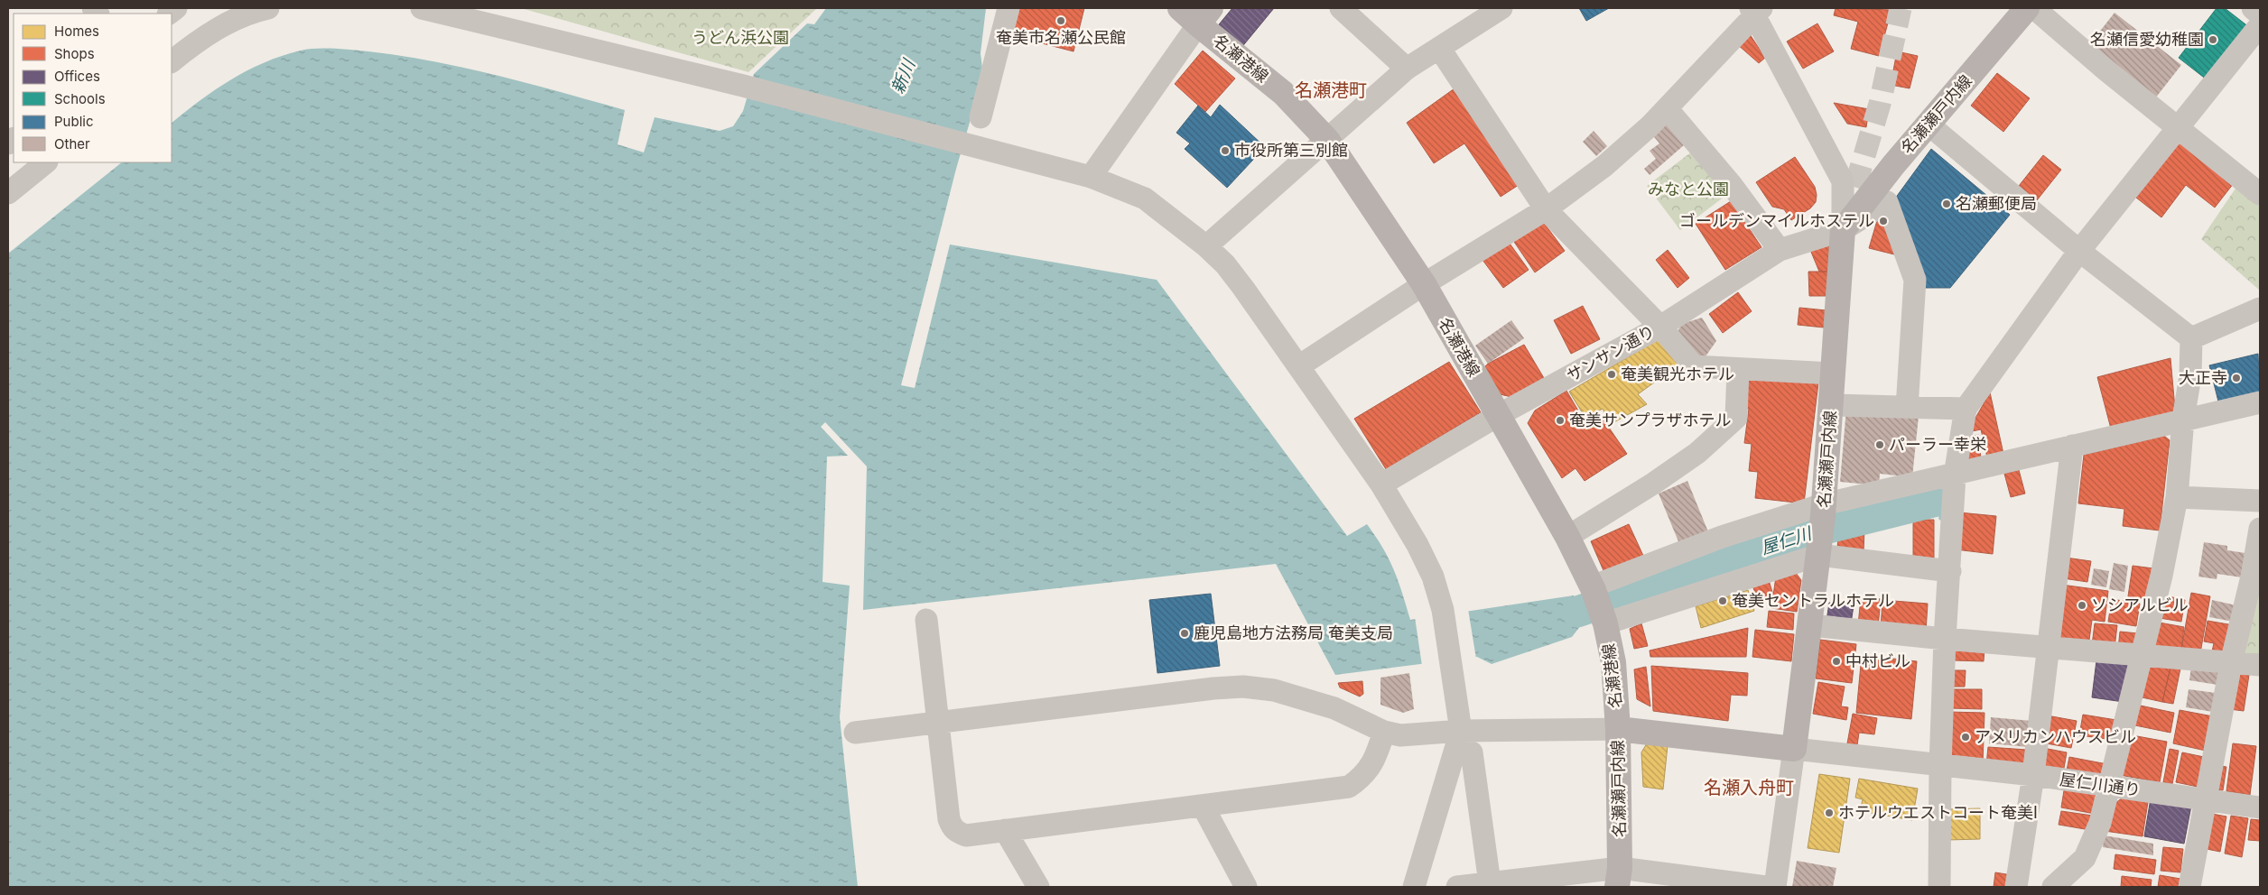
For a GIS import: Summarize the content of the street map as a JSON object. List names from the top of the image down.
{
  "streets": {
    "main road": ["名瀬港線", "名瀬瀬戸内線"],
    "street": ["サンサン通り", "屋仁川通り"]
  },
  "crossings": [
    ["名瀬港線", "名瀬瀬戸内線"],
    ["名瀬港線", "サンサン通り"],
    ["名瀬瀬戸内線", "サンサン通り"],
    ["名瀬瀬戸内線", "屋仁川通り"]
  ],
  "districts": ["名瀬港町", "名瀬入舟町"],
  "water": ["新川", "屋仁川"],
  "parks": ["うどん浜公園", "みなと公園"],
  "places": [
    "奄美市名瀬公民館",
    "名瀬信愛幼稚園",
    "市役所第三別館",
    "名瀬郵便局",
    "ゴールデンマイルホステル",
    "奄美観光ホテル",
    "大正寺",
    "奄美サンプラザホテル",
    "パーラー幸栄",
    "奄美セントラルホテル",
    "ソシアルビル",
    "鹿児島地方法務局 奄美支局",
    "中村ビル",
    "アメリカンハウスビル",
    "ホテルウエストコート奄美Ⅰ"
  ],
  "legend": [
    "Homes",
    "Shops",
    "Offices",
    "Schools",
    "Public",
    "Other"
  ]
}
